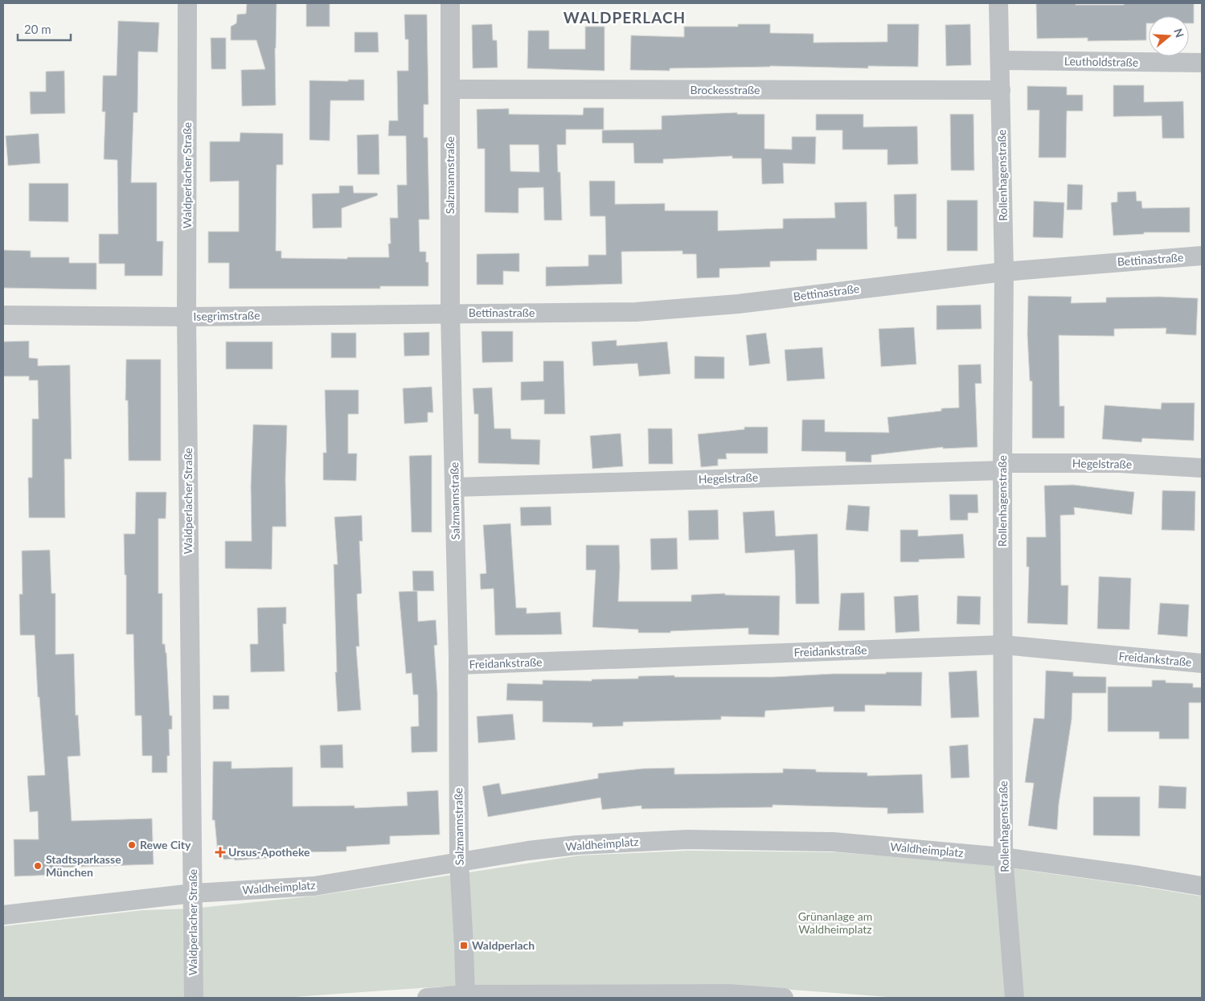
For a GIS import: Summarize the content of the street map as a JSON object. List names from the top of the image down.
{
  "streets": {
    "street": [
      "Leutholdstraße",
      "Brockesstraße",
      "Waldperlacher Straße",
      "Salzmannstraße",
      "Rollenhagenstraße",
      "Bettinastraße",
      "Isegrimstraße",
      "Hegelstraße",
      "Freidankstraße",
      "Waldheimplatz"
    ]
  },
  "crossings": [
    ["Leutholdstraße", "Rollenhagenstraße"],
    ["Brockesstraße", "Salzmannstraße"],
    ["Brockesstraße", "Rollenhagenstraße"],
    ["Waldperlacher Straße", "Isegrimstraße"],
    ["Waldperlacher Straße", "Waldheimplatz"],
    ["Salzmannstraße", "Bettinastraße"],
    ["Salzmannstraße", "Isegrimstraße"],
    ["Salzmannstraße", "Hegelstraße"],
    ["Salzmannstraße", "Freidankstraße"],
    ["Salzmannstraße", "Waldheimplatz"],
    ["Rollenhagenstraße", "Bettinastraße"],
    ["Rollenhagenstraße", "Hegelstraße"],
    ["Rollenhagenstraße", "Freidankstraße"],
    ["Rollenhagenstraße", "Waldheimplatz"],
    ["Bettinastraße", "Isegrimstraße"]
  ],
  "districts": ["WALDPERLACH"],
  "parks": ["Grünanlage am Waldheimplatz"],
  "places": {
    "other": ["Rewe City", "Stadtsparkasse München"],
    "health": ["Ursus-Apotheke"],
    "transit": ["Waldperlach"]
  },
  "scale_bar": "20 m",
  "north": "right"
}
